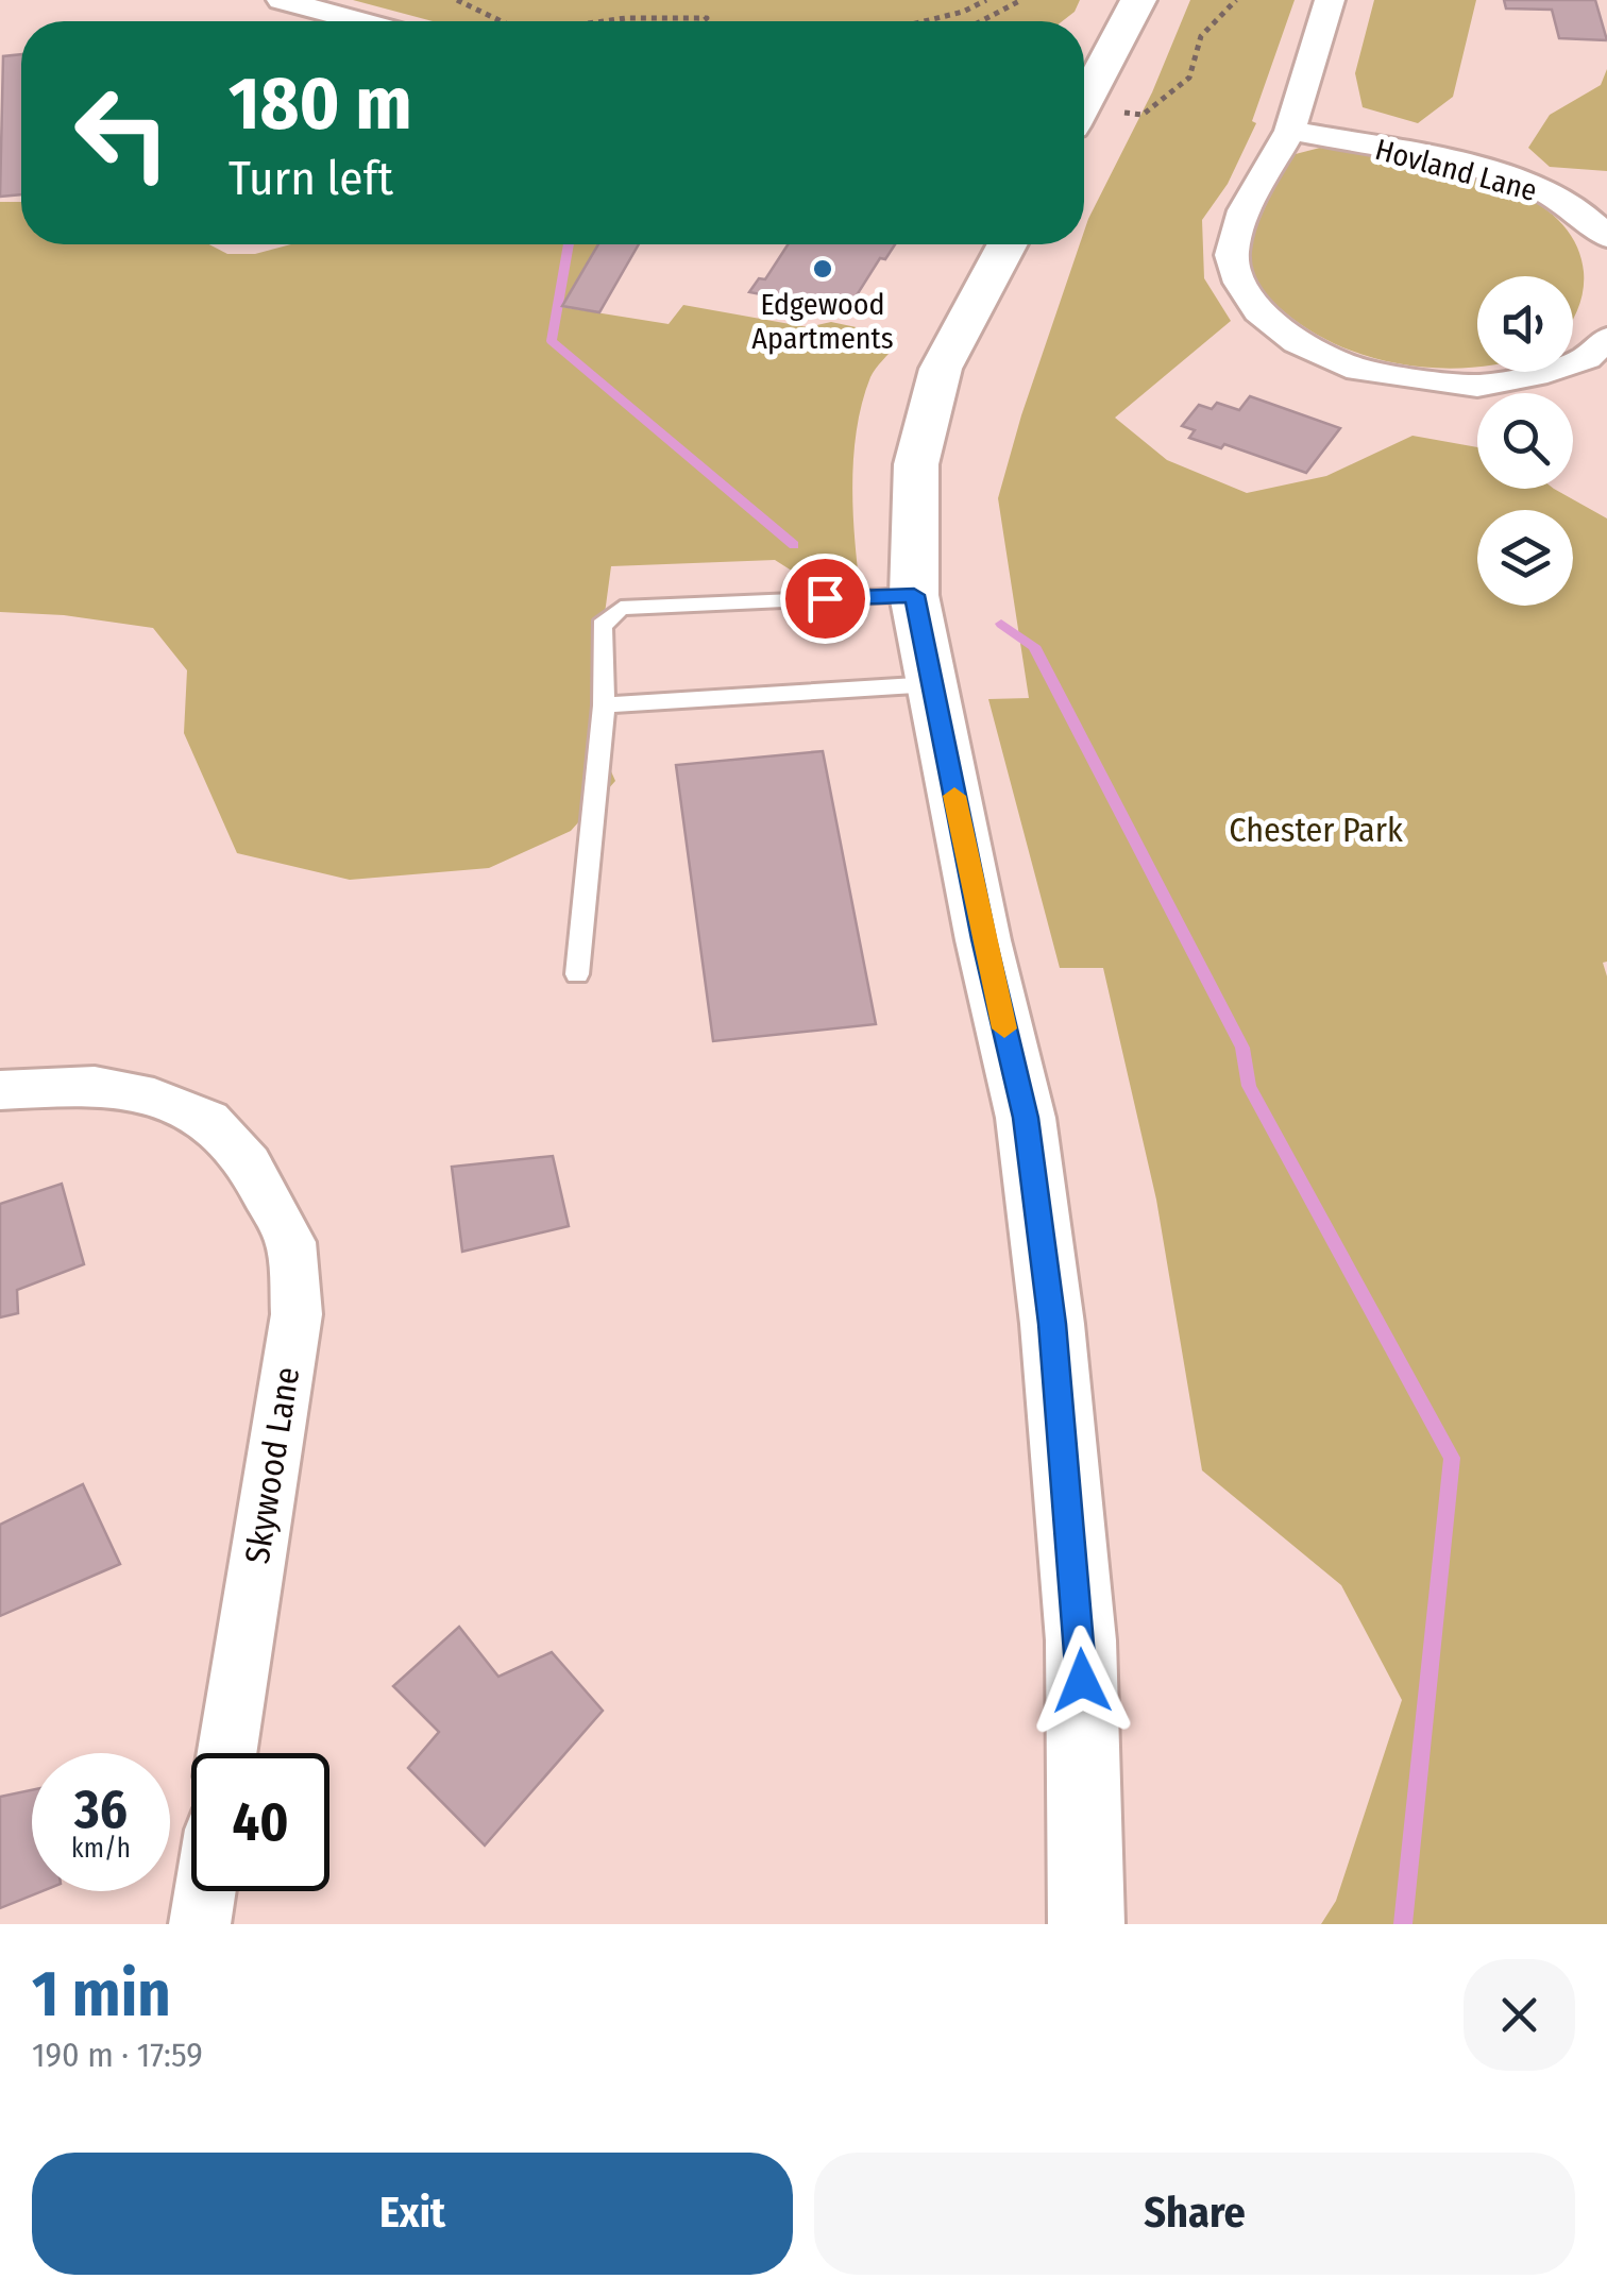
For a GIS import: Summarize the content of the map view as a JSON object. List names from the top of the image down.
{
  "streets": {
    "street": ["Hovland Lane", "Skywood Lane"]
  },
  "parks": ["Chester Park"],
  "places": ["Edgewood Apartments"],
  "page": {
    "turn": ["180 m", "Turn left"],
    "speed": "36 km/h",
    "limit": "40",
    "heading": ["1 min", "190 m · 17:59"],
    "buttons": ["Exit", "Share"]
  }
}
